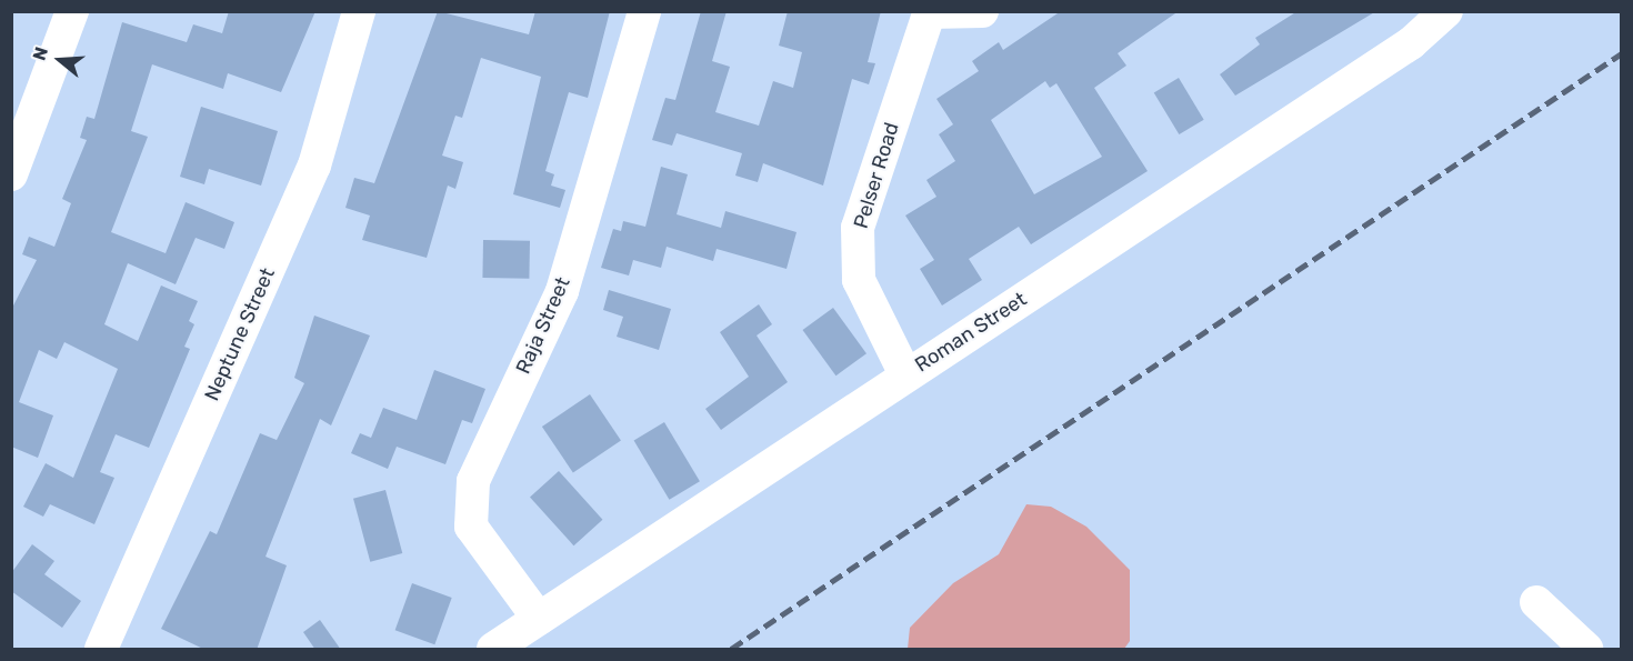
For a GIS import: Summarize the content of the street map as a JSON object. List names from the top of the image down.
{
  "streets": {
    "street": [
      "Pelser Road",
      "Raja Street",
      "Roman Street",
      "Neptune Street"
    ]
  },
  "crossings": [
    ["Pelser Road", "Roman Street"],
    ["Raja Street", "Roman Street"]
  ],
  "north": "left"
}
